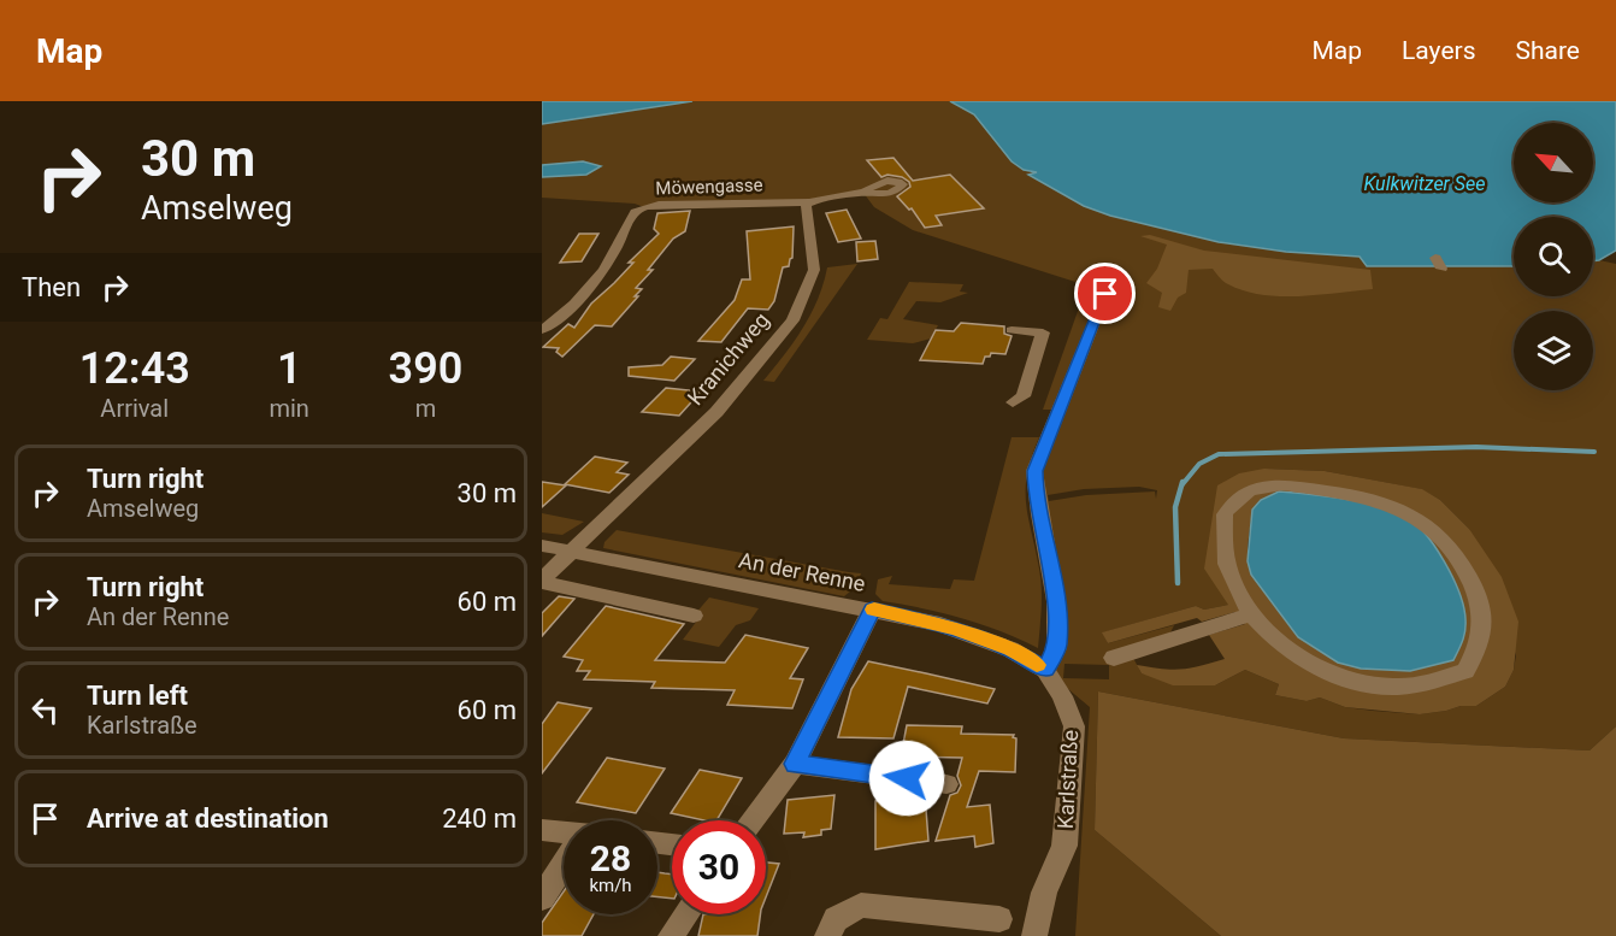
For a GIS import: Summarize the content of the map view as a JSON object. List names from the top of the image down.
{
  "streets": {
    "street": [
      "Möwengasse",
      "Kranichweg",
      "An der Renne",
      "Karlstraße"
    ]
  },
  "crossings": [
    ["Möwengasse", "Kranichweg"],
    ["Kranichweg", "An der Renne"],
    ["An der Renne", "Karlstraße"]
  ],
  "water": ["Kulkwitzer See"],
  "north": "top left",
  "page": {
    "header": "Map",
    "nav": ["Map", "Layers", "Share"],
    "turn": ["30 m", "Amselweg"],
    "then": "Then",
    "eta": [
      "12:43",
      "Arrival",
      "1",
      "min",
      "390",
      "m"
    ],
    "list": [
      {
        "name": "Turn right",
        "note": "Amselweg",
        "value": "30 m"
      },
      {
        "name": "Turn right",
        "note": "An der Renne",
        "value": "60 m"
      },
      {
        "name": "Turn left",
        "note": "Karlstraße",
        "value": "60 m"
      },
      {
        "name": "Arrive at destination",
        "value": "240 m"
      }
    ],
    "speed": "28 km/h",
    "limit": "30"
  }
}
